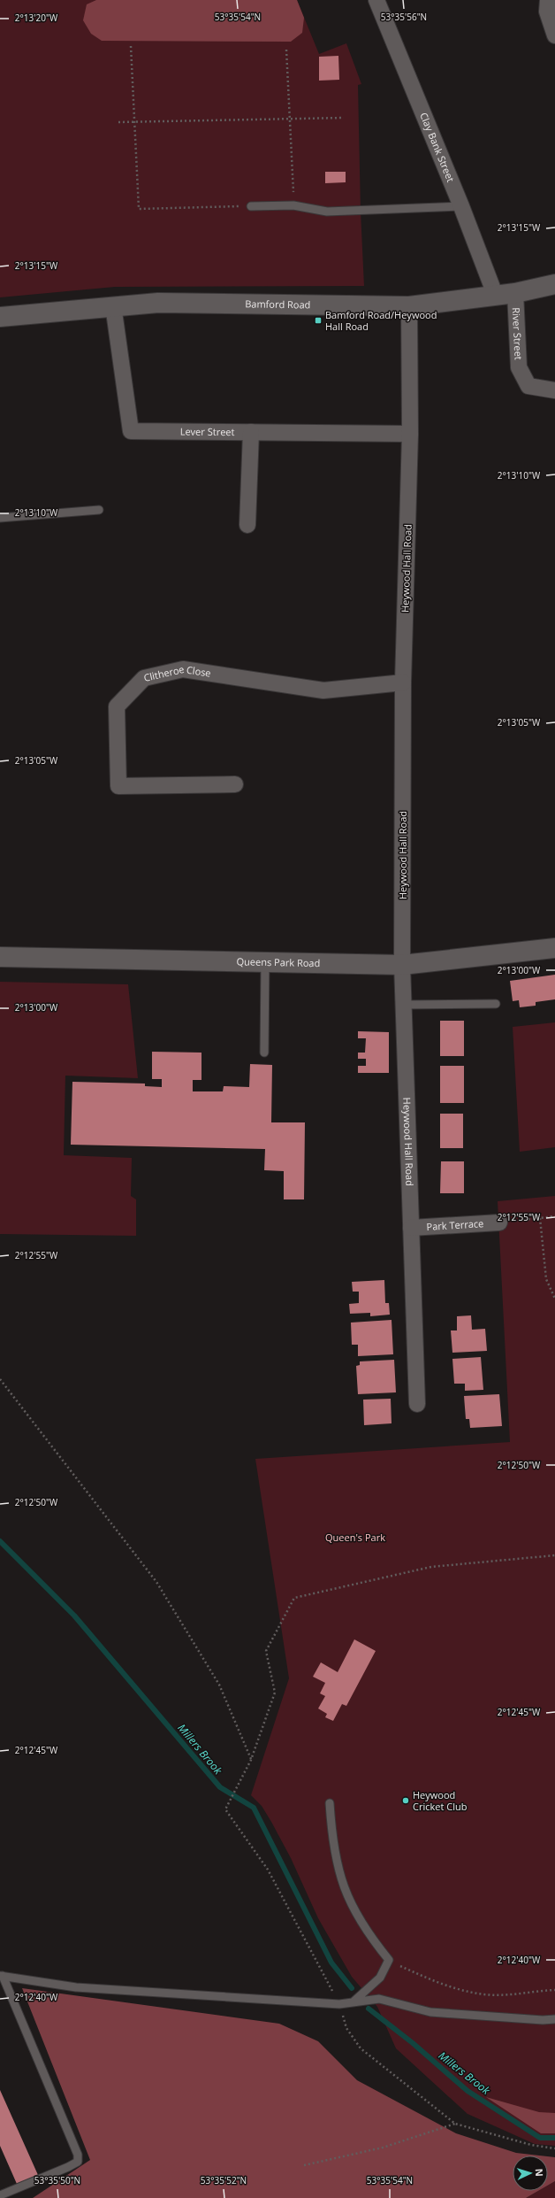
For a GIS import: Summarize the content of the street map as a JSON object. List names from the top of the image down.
{
  "streets": {
    "street": [
      "Clay Bank Street",
      "Bamford Road",
      "River Street",
      "Lever Street",
      "Heywood Hall Road",
      "Clitheroe Close",
      "Queens Park Road",
      "Park Terrace"
    ]
  },
  "crossings": [
    ["Clay Bank Street", "Bamford Road"],
    ["Bamford Road", "River Street"],
    ["Bamford Road", "Lever Street"],
    ["Bamford Road", "Heywood Hall Road"],
    ["Lever Street", "Heywood Hall Road"],
    ["Heywood Hall Road", "Clitheroe Close"],
    ["Heywood Hall Road", "Queens Park Road"],
    ["Heywood Hall Road", "Park Terrace"]
  ],
  "water": ["Millers Brook"],
  "parks": ["Queen's Park"],
  "places": {
    "transit": ["Bamford Road/Heywood Hall Road"],
    "other": ["Heywood Cricket Club"]
  },
  "north": "right",
  "coordinates": [
    "53°35'54\"N",
    "53°35'56\"N",
    "2°13'20\"W",
    "2°13'15\"W",
    "2°13'10\"W",
    "2°13'05\"W",
    "2°13'00\"W",
    "2°12'55\"W",
    "2°12'50\"W",
    "2°12'45\"W",
    "2°12'40\"W",
    "53°35'50\"N",
    "53°35'52\"N"
  ]
}
